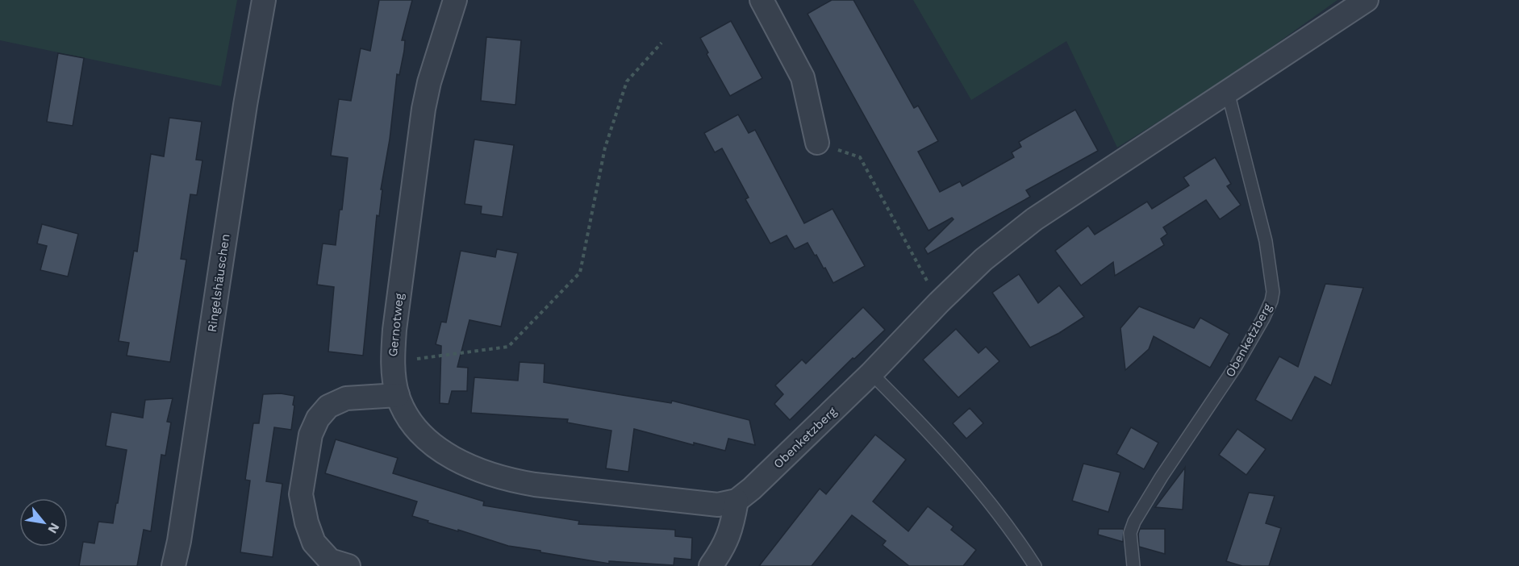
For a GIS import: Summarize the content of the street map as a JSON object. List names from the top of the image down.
{
  "streets": {
    "street": ["Ringelshäuschen", "Gernotweg", "Obenketzberg"]
  },
  "crossings": [
    ["Gernotweg", "Obenketzberg"]
  ],
  "north": "bottom right"
}
